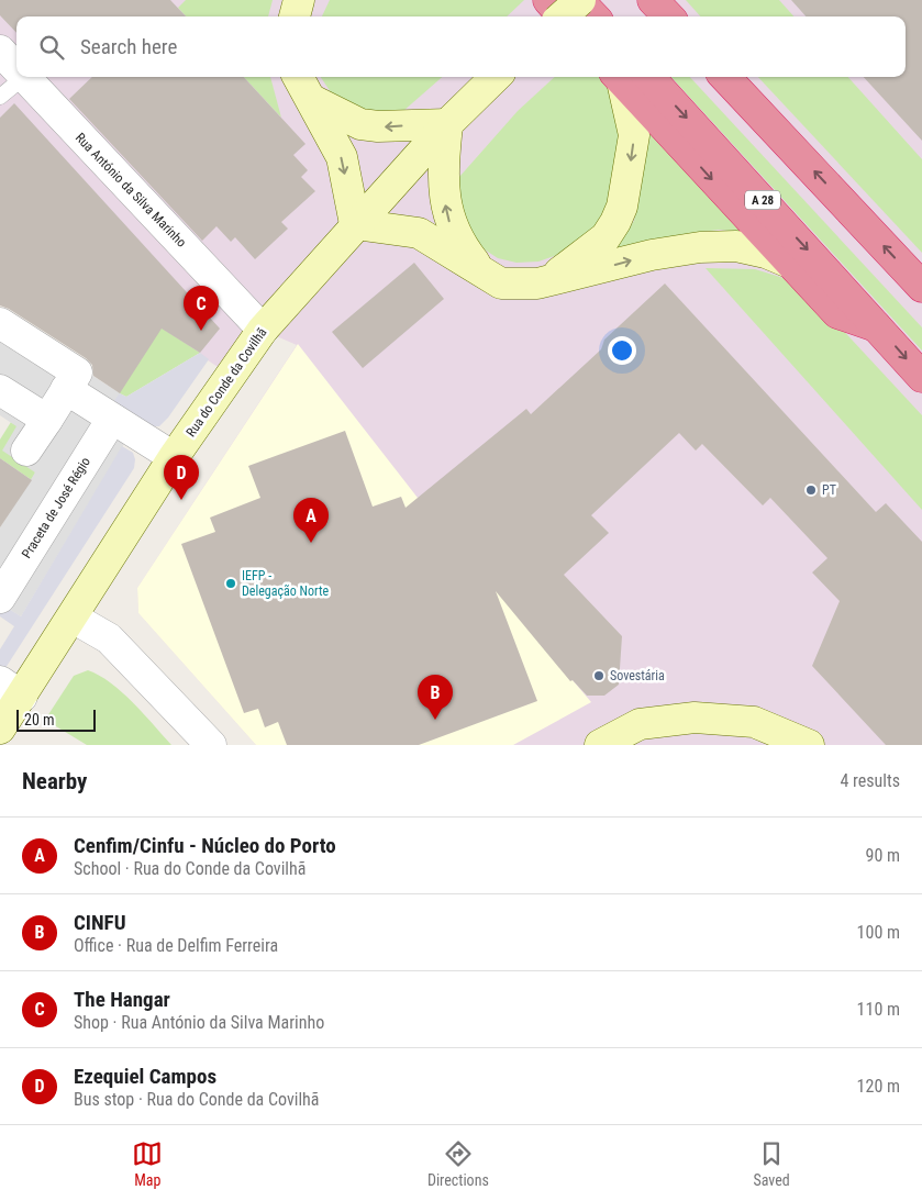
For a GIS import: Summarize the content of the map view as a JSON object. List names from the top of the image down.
{
  "streets": {
    "highway": ["A 28"],
    "main road": ["Rua do Conde da Covilhã"],
    "street": ["Rua António da Silva Marinho", "Praceta de José Régio"]
  },
  "crossings": [
    ["Rua António da Silva Marinho", "Rua do Conde da Covilhã"]
  ],
  "places": ["PT", "IEFP - Delegação Norte", "Sovestária"],
  "scale_bar": "20 m",
  "page": {
    "search": "Search here",
    "pins": [
      "C",
      "D",
      "A",
      "B"
    ],
    "scale": "20 m",
    "heading": ["Nearby", "4 results"],
    "list": [
      {
        "mark": "A",
        "name": "Cenfim/Cinfu - Núcleo do Porto",
        "note": "School · Rua do Conde da Covilhã",
        "value": "90 m"
      },
      {
        "mark": "B",
        "name": "CINFU",
        "note": "Office · Rua de Delfim Ferreira",
        "value": "100 m"
      },
      {
        "mark": "C",
        "name": "The Hangar",
        "note": "Shop · Rua António da Silva Marinho",
        "value": "110 m"
      },
      {
        "mark": "D",
        "name": "Ezequiel Campos",
        "note": "Bus stop · Rua do Conde da Covilhã",
        "value": "120 m"
      }
    ],
    "nav": ["Map", "Directions", "Saved"]
  }
}
